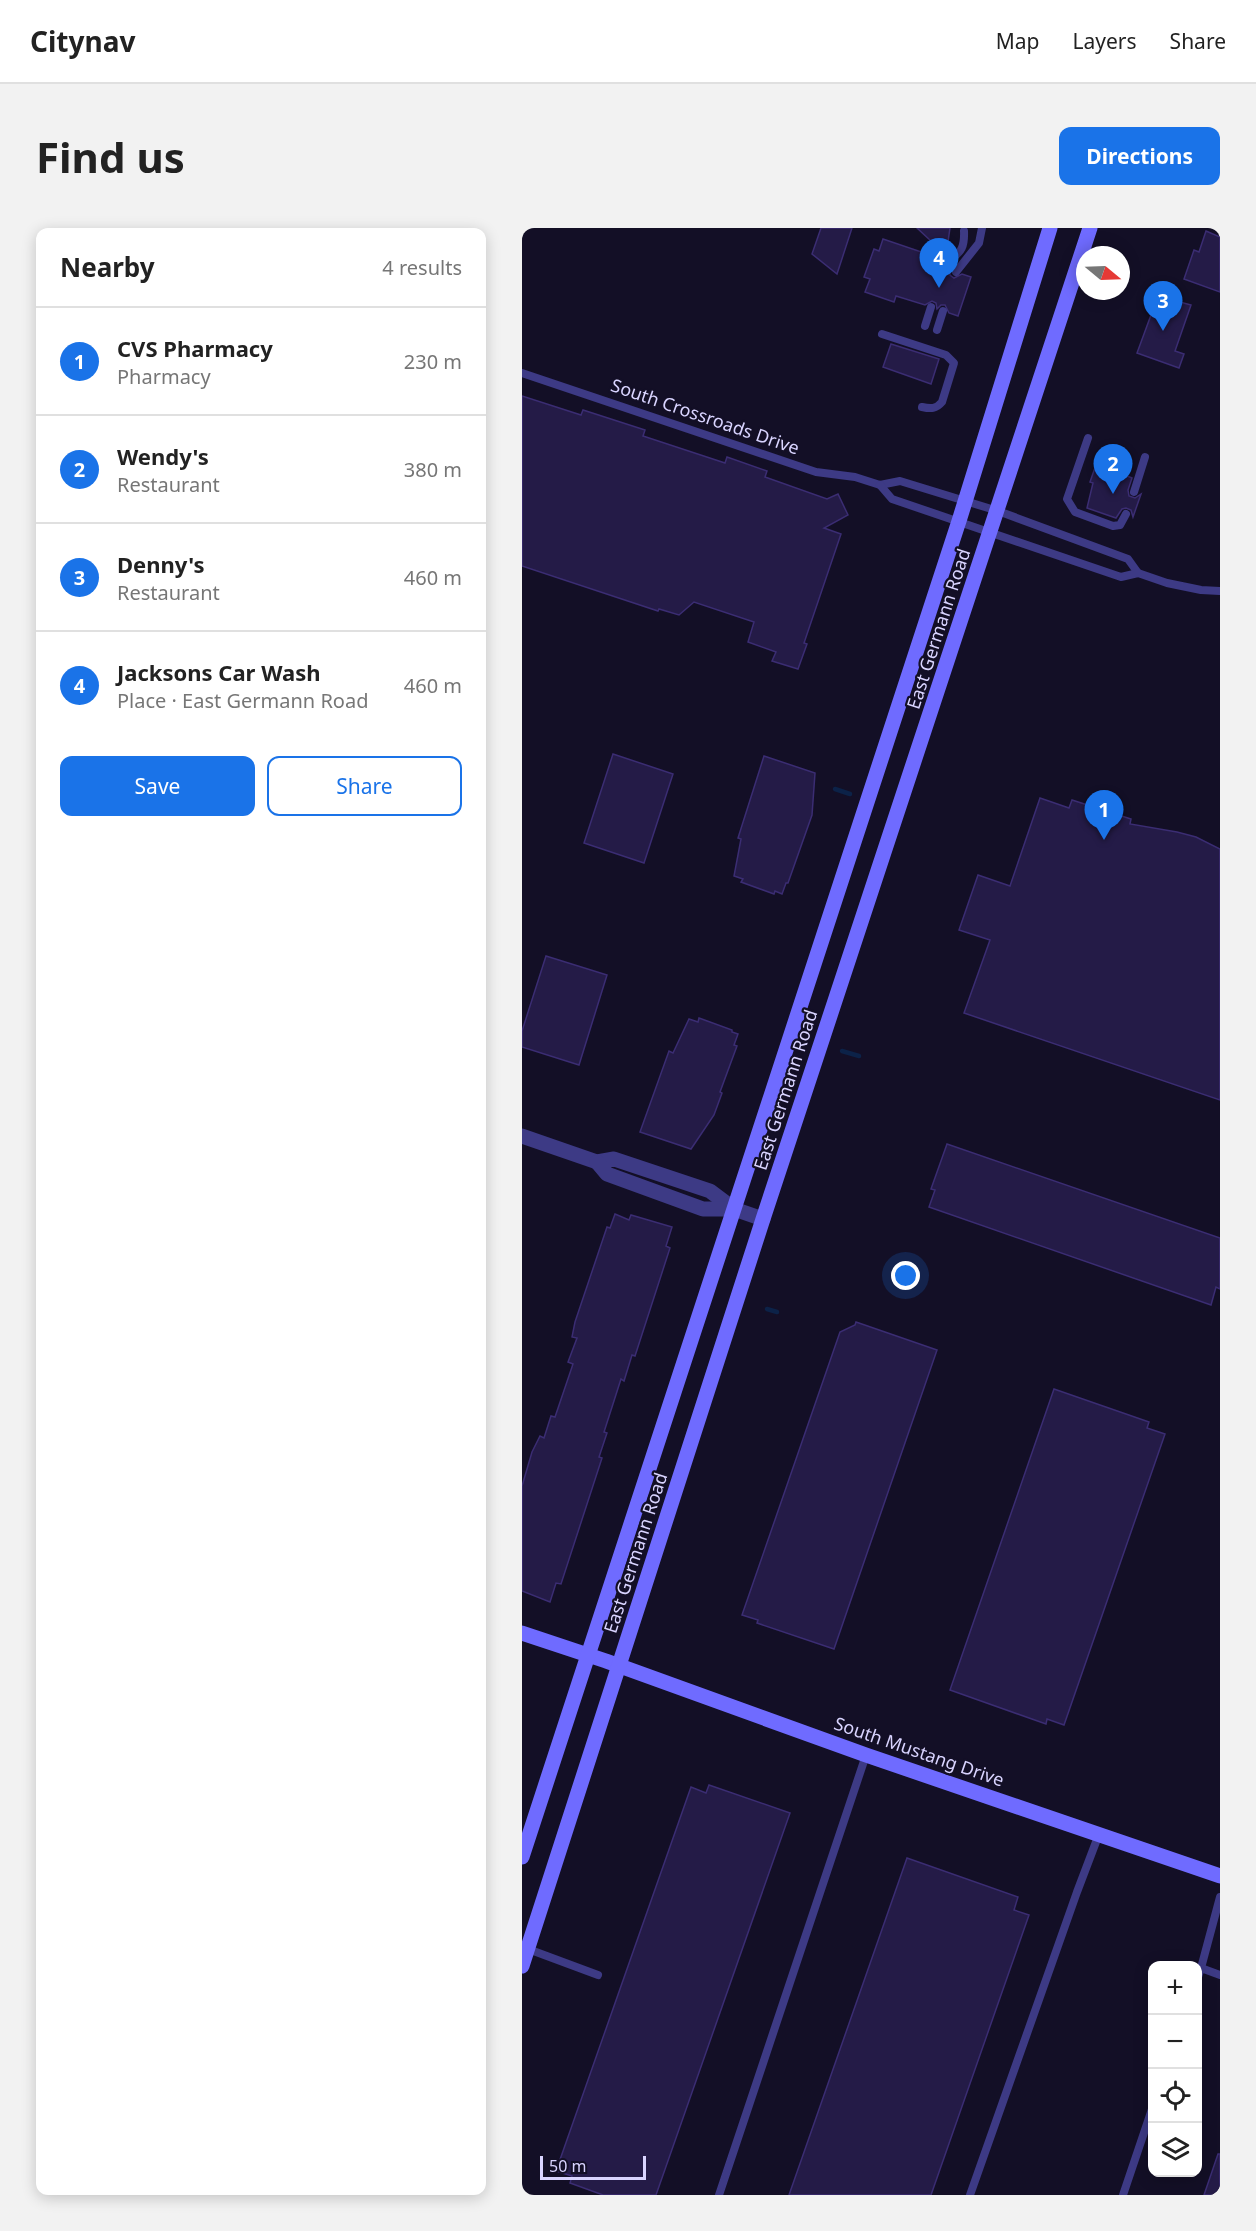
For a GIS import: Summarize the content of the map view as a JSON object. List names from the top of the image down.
{
  "streets": {
    "main road": ["East Germann Road", "South Mustang Drive"],
    "lane": ["South Crossroads Drive"]
  },
  "crossings": [
    ["South Crossroads Drive", "East Germann Road"],
    ["East Germann Road", "South Mustang Drive"]
  ],
  "scale_bar": "50 m",
  "north": "right",
  "page": {
    "header": "Citynav",
    "nav": ["Map", "Layers", "Share"],
    "buttons": [
      "Directions",
      ["Save", "Share"]
    ],
    "title": "Find us",
    "heading": ["Nearby", "4 results"],
    "pins": [
      "4",
      "3",
      "2",
      "1"
    ],
    "list": [
      {
        "mark": "1",
        "name": "CVS Pharmacy",
        "note": "Pharmacy",
        "value": "230 m"
      },
      {
        "mark": "2",
        "name": "Wendy's",
        "note": "Restaurant",
        "value": "380 m"
      },
      {
        "mark": "3",
        "name": "Denny's",
        "note": "Restaurant",
        "value": "460 m"
      },
      {
        "mark": "4",
        "name": "Jacksons Car Wash",
        "note": "Place · East Germann Road",
        "value": "460 m"
      }
    ],
    "map_buttons": ["+", "−"],
    "scale": "50 m"
  }
}
